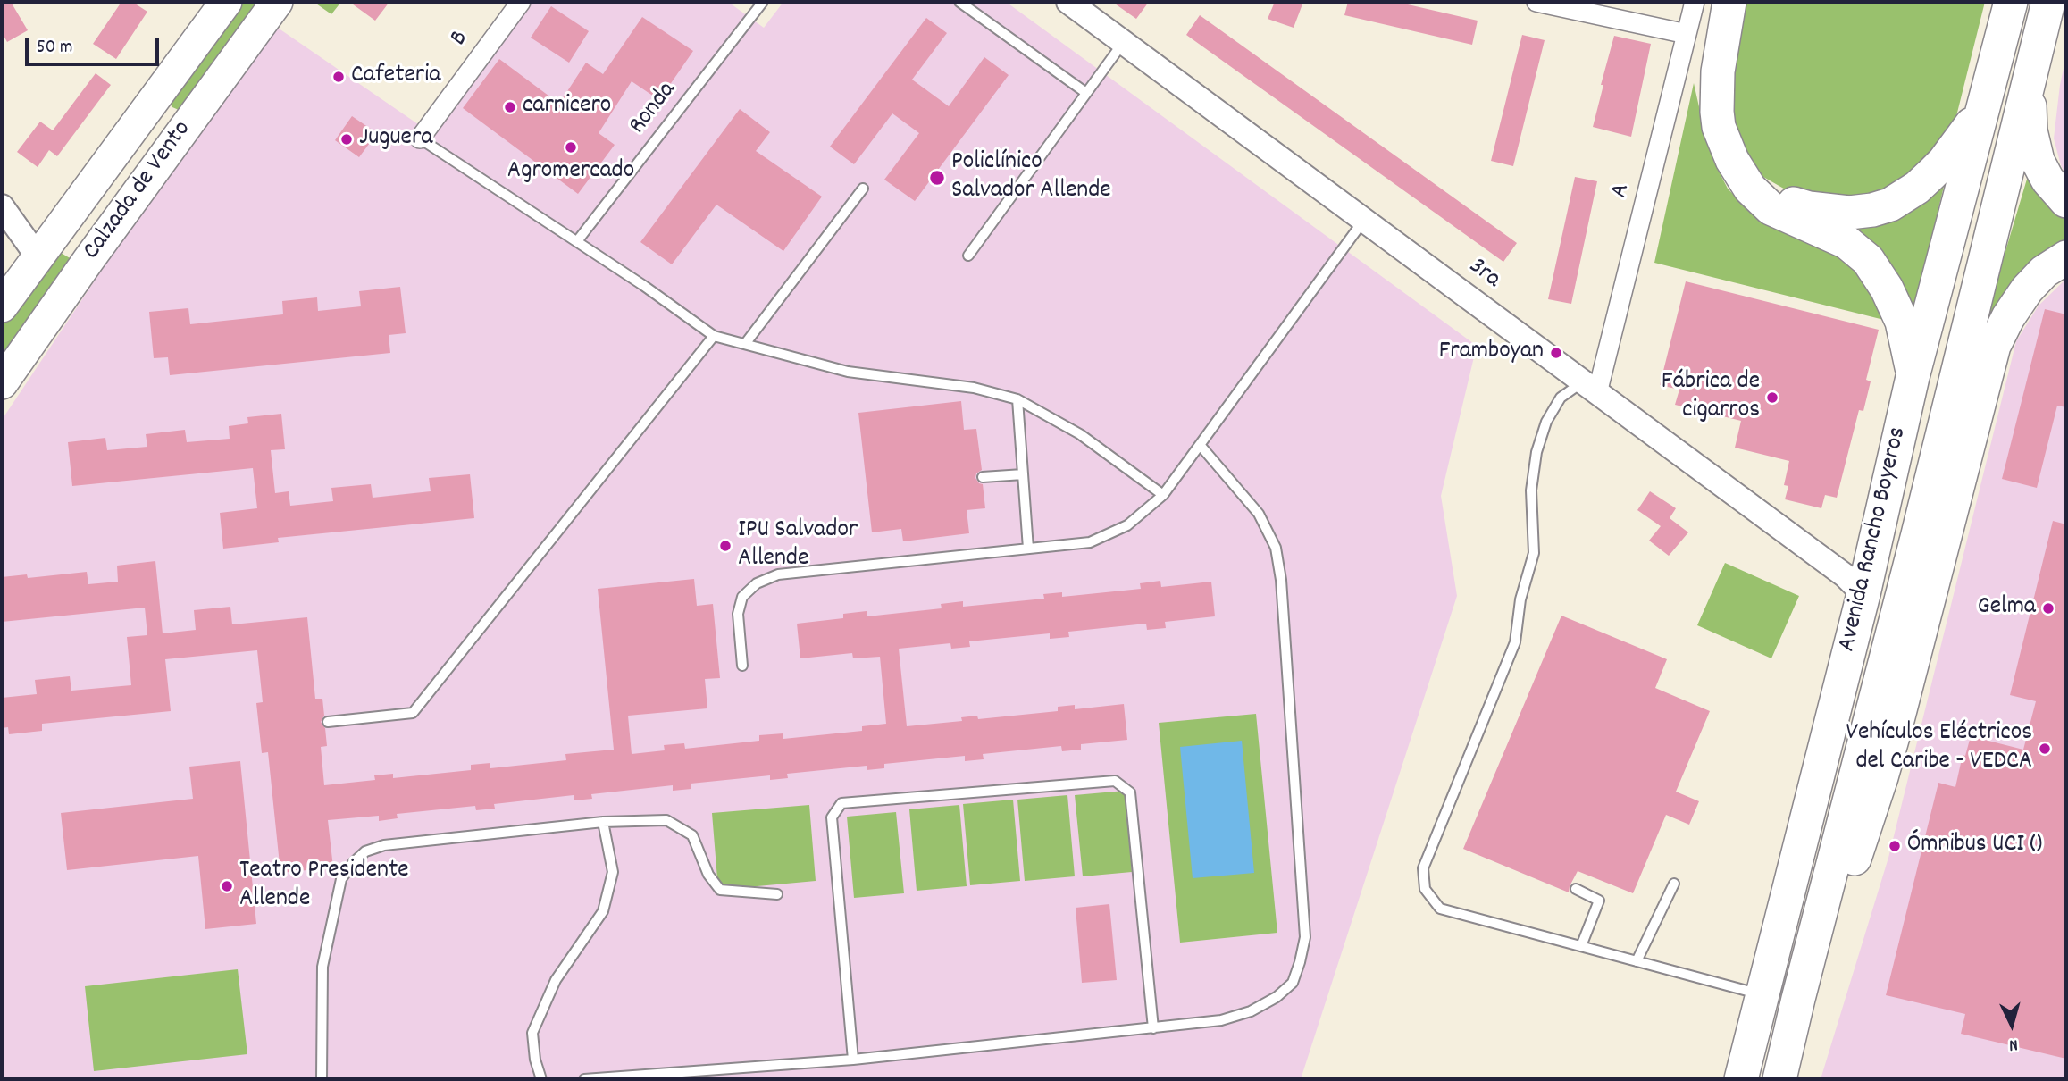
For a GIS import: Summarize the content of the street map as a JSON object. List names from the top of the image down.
{
  "streets": {
    "highway": ["Avenida Rancho Boyeros"],
    "main road": ["Calzada de Vento"],
    "street": ["B", "A", "3ra"],
    "lane": ["Ronda"]
  },
  "crossings": [
    ["A", "3ra"],
    ["3ra", "Avenida Rancho Boyeros"]
  ],
  "places": [
    "Cafeteria",
    "carnicero",
    "Juguera",
    "Agromercado",
    "Policlínico Salvador Allende",
    "Framboyan",
    "Fábrica de cigarros",
    "IPU Salvador Allende",
    "Gelma",
    "Vehículos Eléctricos del Caribe - VEDCA",
    "Ómnibus UCI ()",
    "Teatro Presidente Allende"
  ],
  "scale_bar": "50 m",
  "north": "bottom"
}
